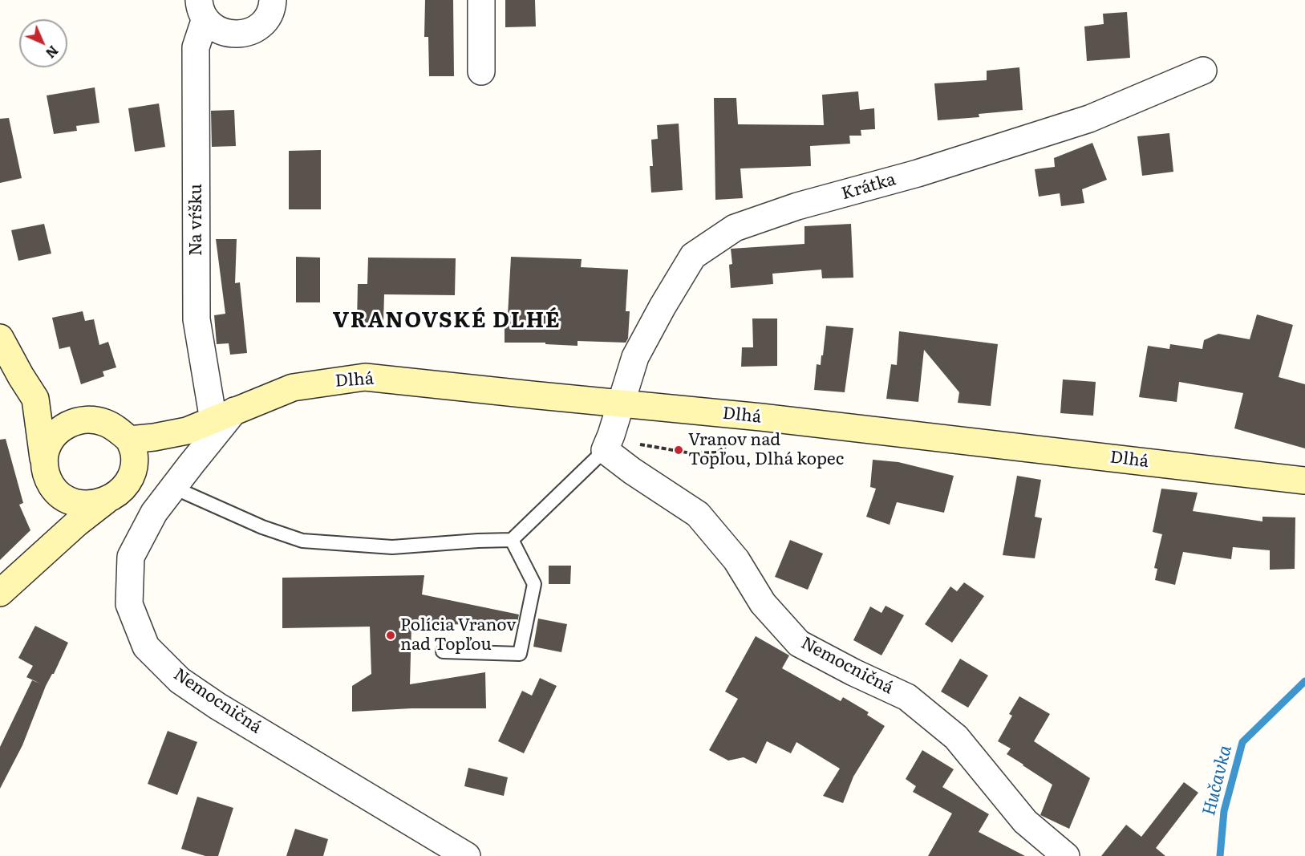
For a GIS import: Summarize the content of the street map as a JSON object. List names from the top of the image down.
{
  "streets": {
    "street": [
      "Krátka",
      "Na vŕšku",
      "Dlhá",
      "Nemocničná"
    ]
  },
  "crossings": [
    ["Krátka", "Dlhá"],
    ["Na vŕšku", "Dlhá"]
  ],
  "districts": ["VRANOVSKÉ DLHÉ"],
  "water": ["Hučavka"],
  "places": ["Vranov nad Topľou, Dlhá kopec", "Polícia Vranov nad Topľou"],
  "north": "bottom right"
}
